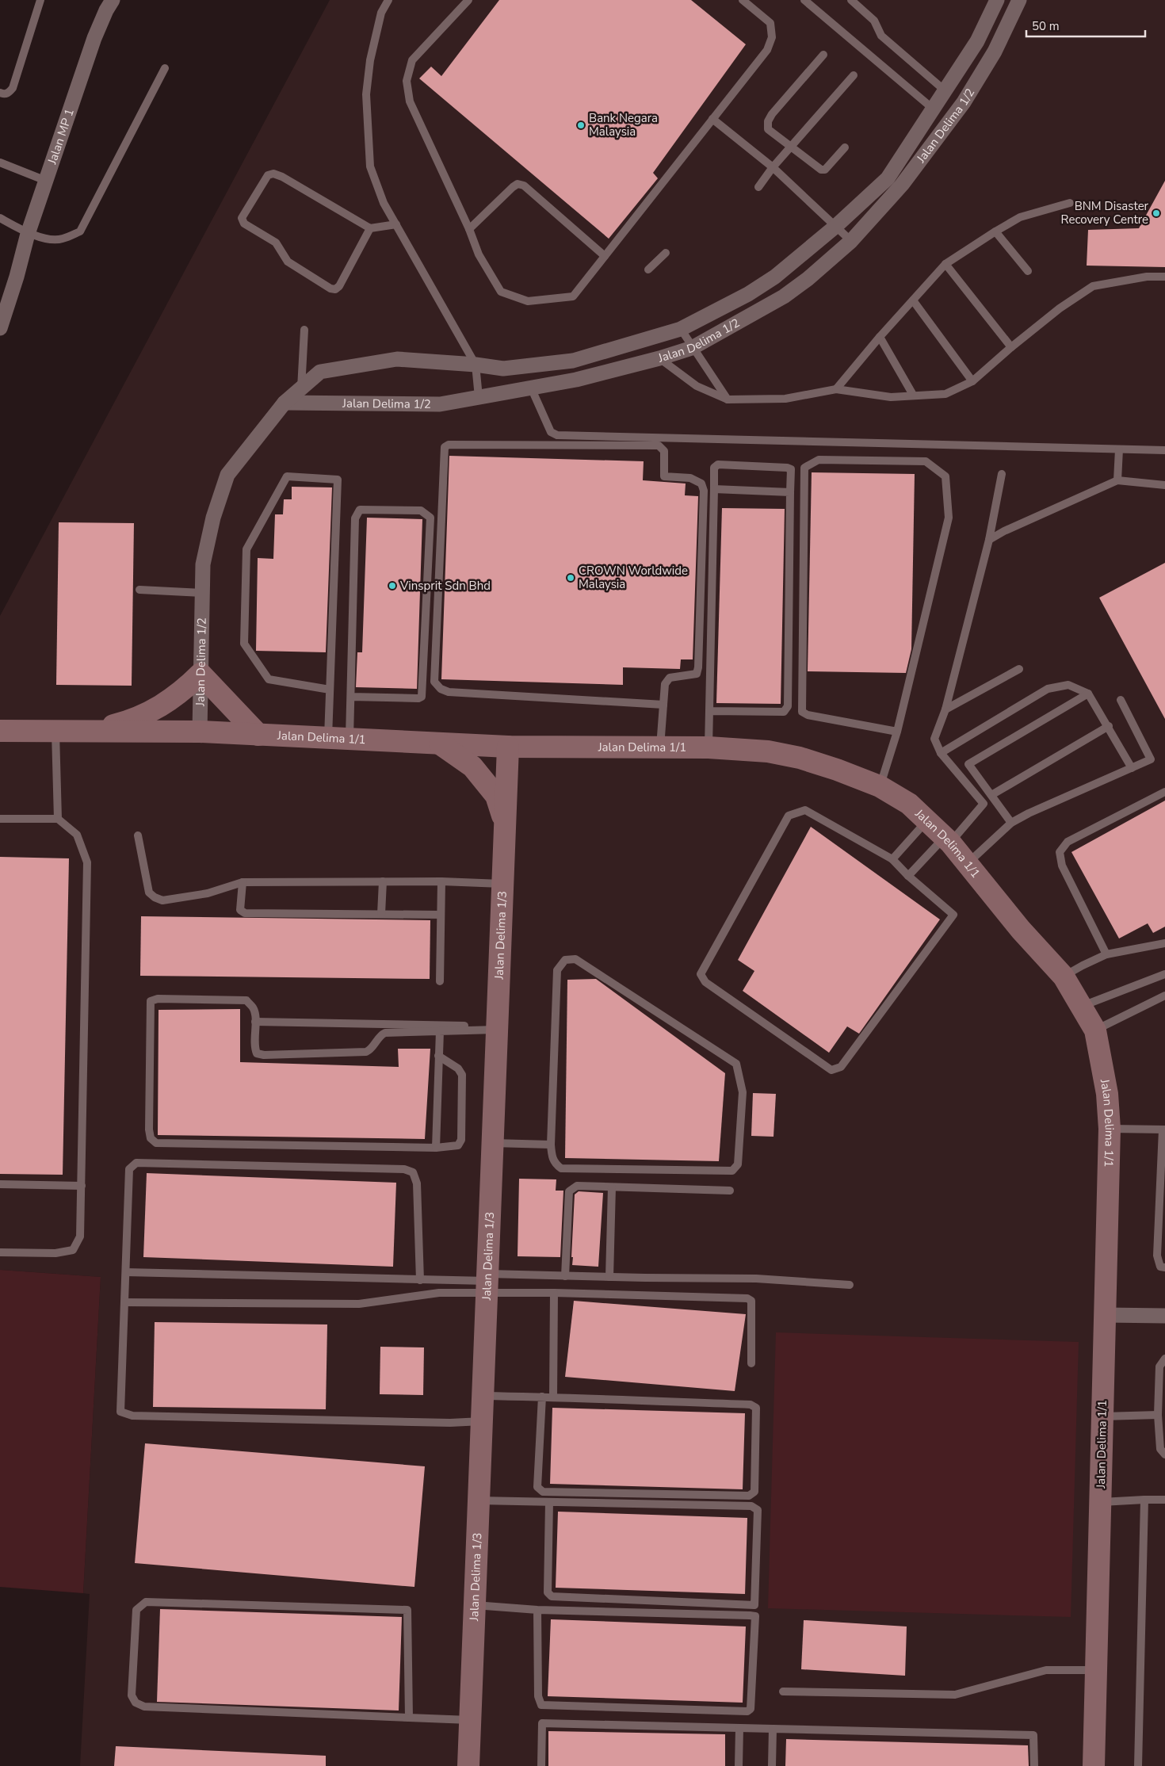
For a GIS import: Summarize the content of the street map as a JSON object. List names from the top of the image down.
{
  "streets": {
    "street": [
      "Jalan Delima 1/2",
      "Jalan MP 1",
      "Jalan Delima 1/1",
      "Jalan Delima 1/3"
    ]
  },
  "crossings": [
    ["Jalan Delima 1/2", "Jalan Delima 1/1"],
    ["Jalan Delima 1/1", "Jalan Delima 1/3"]
  ],
  "places": [
    "Bank Negara Malaysia",
    "BNM Disaster Recovery Centre",
    "CROWN Worldwide Malaysia",
    "Vinsprit Sdn Bhd"
  ],
  "scale_bar": "50 m"
}
